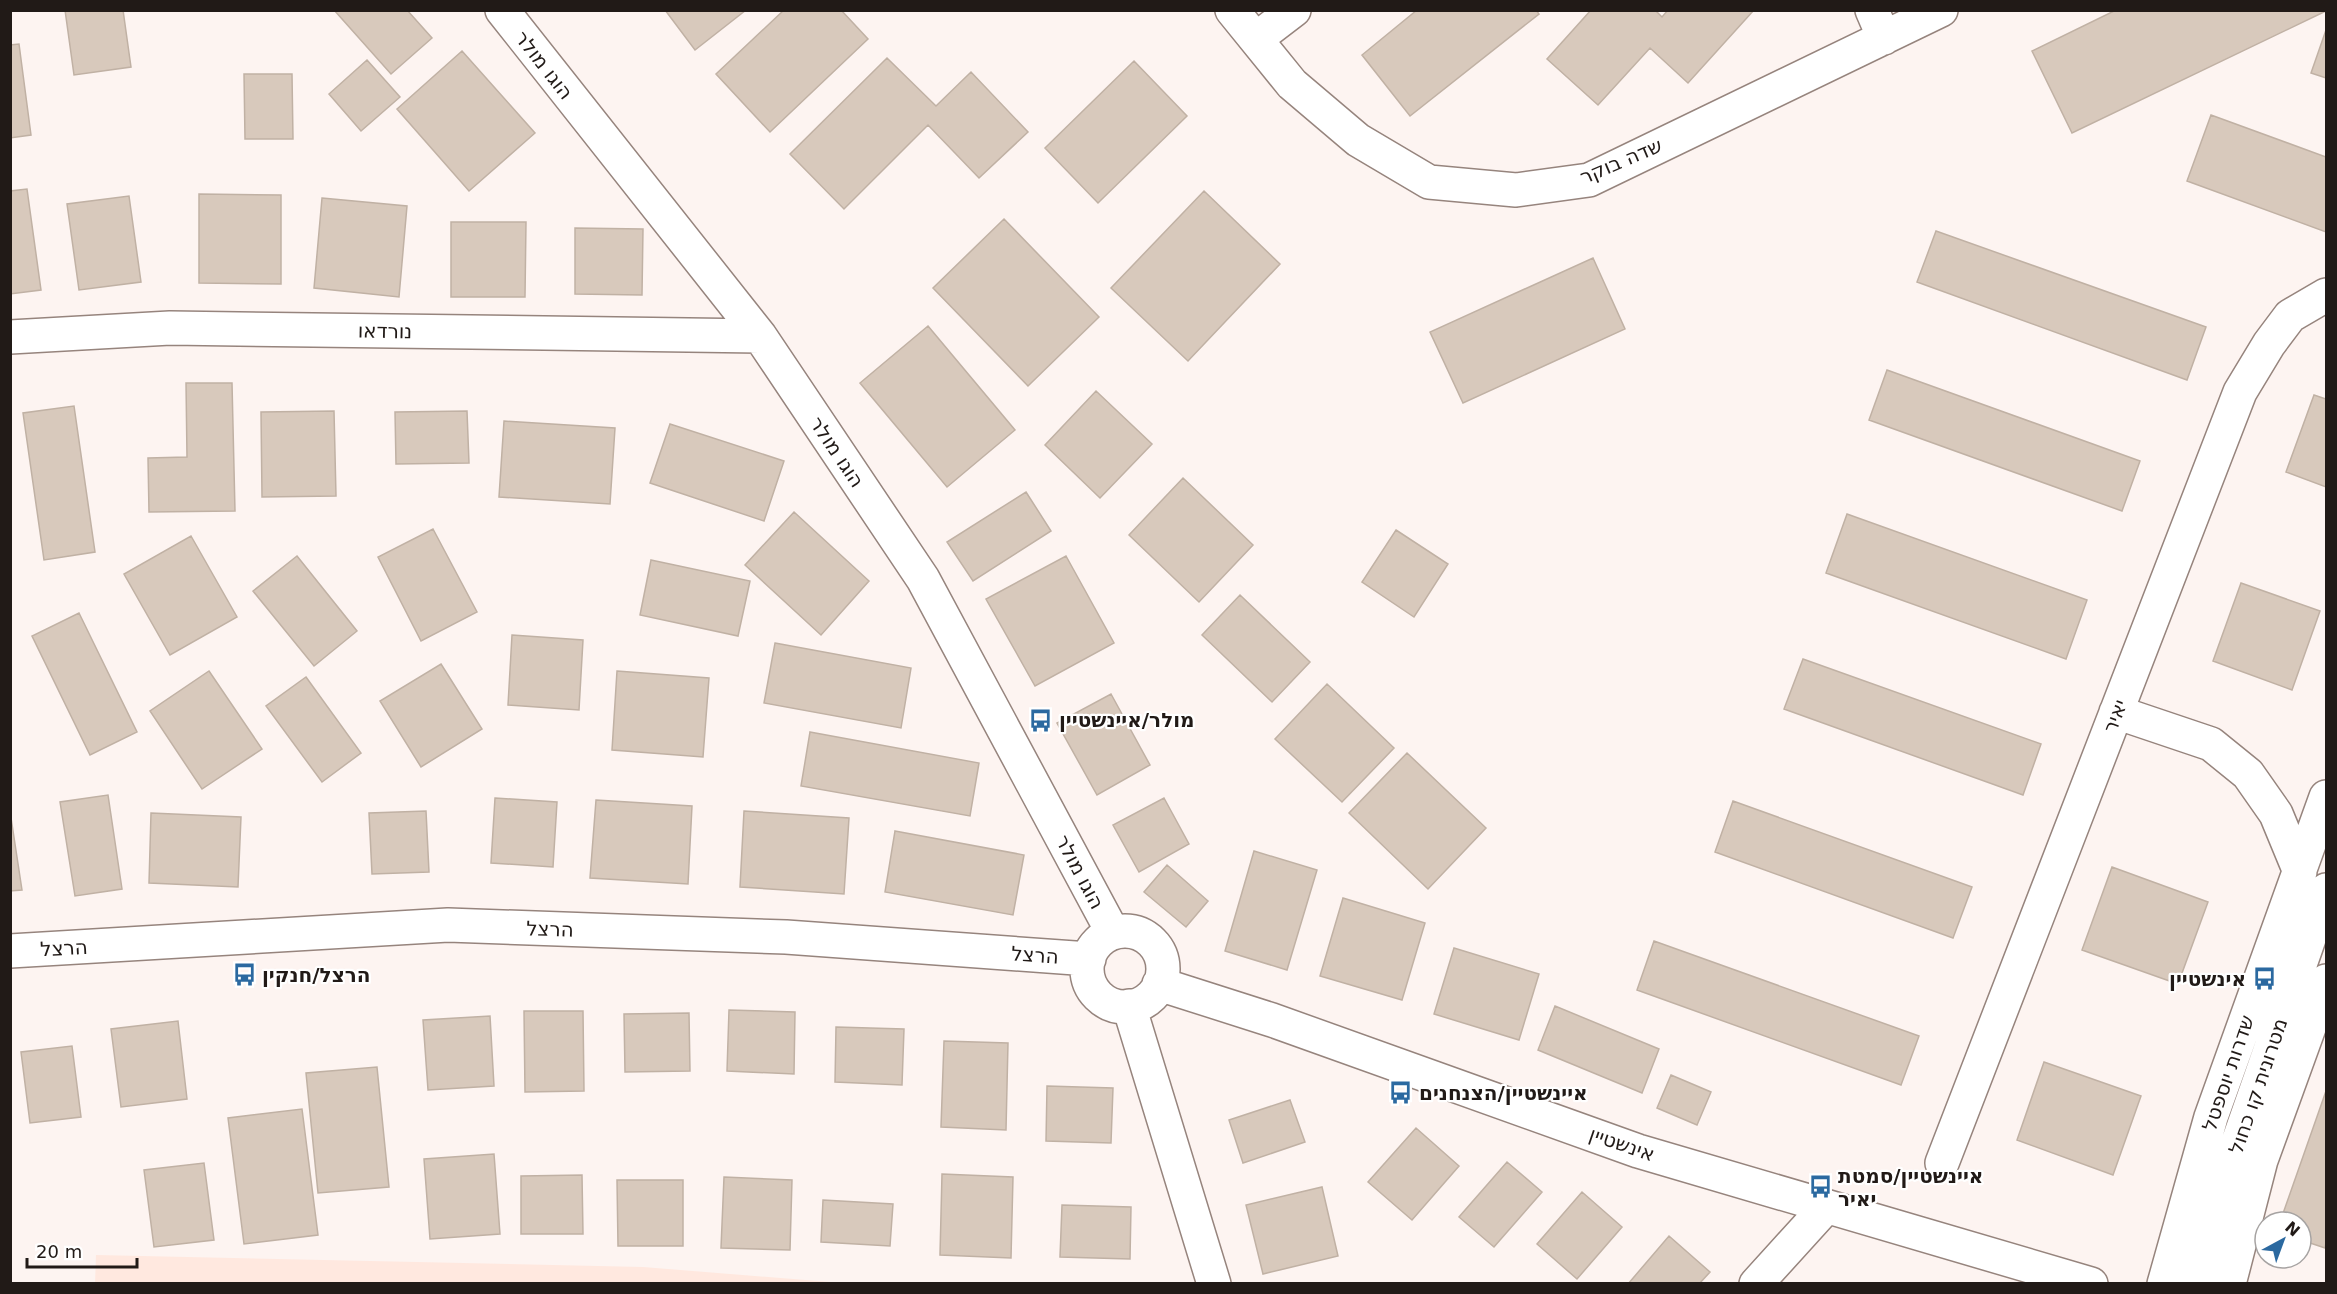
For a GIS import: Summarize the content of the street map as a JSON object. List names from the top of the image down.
{
  "streets": {
    "street": [
      "הוגו מולר",
      "שדה בוקר",
      "נורדאו",
      "יאיר",
      "הרצל",
      "שדרות יוספטל",
      "מטרונית קו כחול",
      "אינשטיין"
    ]
  },
  "crossings": [
    ["הוגו מולר", "נורדאו"],
    ["הוגו מולר", "הרצל"],
    ["הוגו מולר", "אינשטיין"],
    ["הרצל", "אינשטיין"]
  ],
  "places": {
    "bus stop": [
      "מולר/איינשטיין",
      "הרצל/חנקין",
      "אינשטיין",
      "איינשטיין/הצנחנים",
      "איינשטיין/סמטת יאיר"
    ]
  },
  "scale_bar": "20 m",
  "north": "top right"
}
